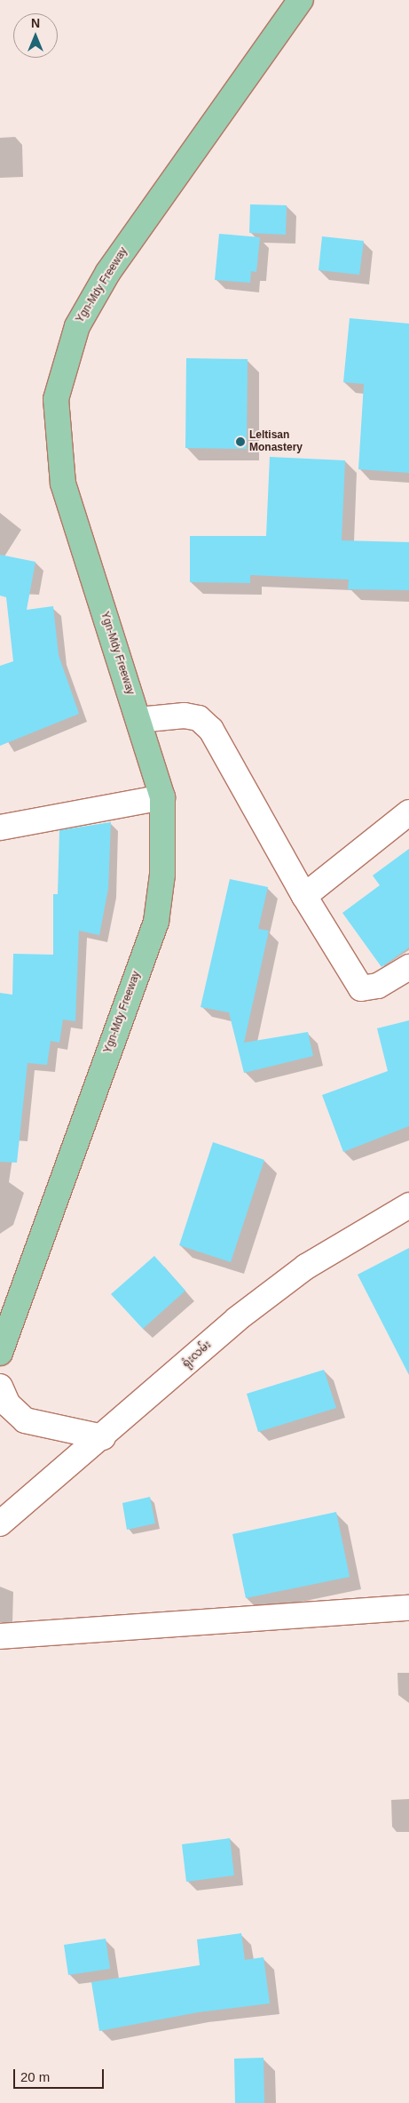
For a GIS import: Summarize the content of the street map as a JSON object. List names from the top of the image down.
{
  "streets": {
    "main road": ["Ygn-Mdy Freeway"],
    "street": ["ရုံးလမ်း"]
  },
  "places": ["Leltisan Monastery"],
  "scale_bar": "20 m",
  "north": "top"
}
